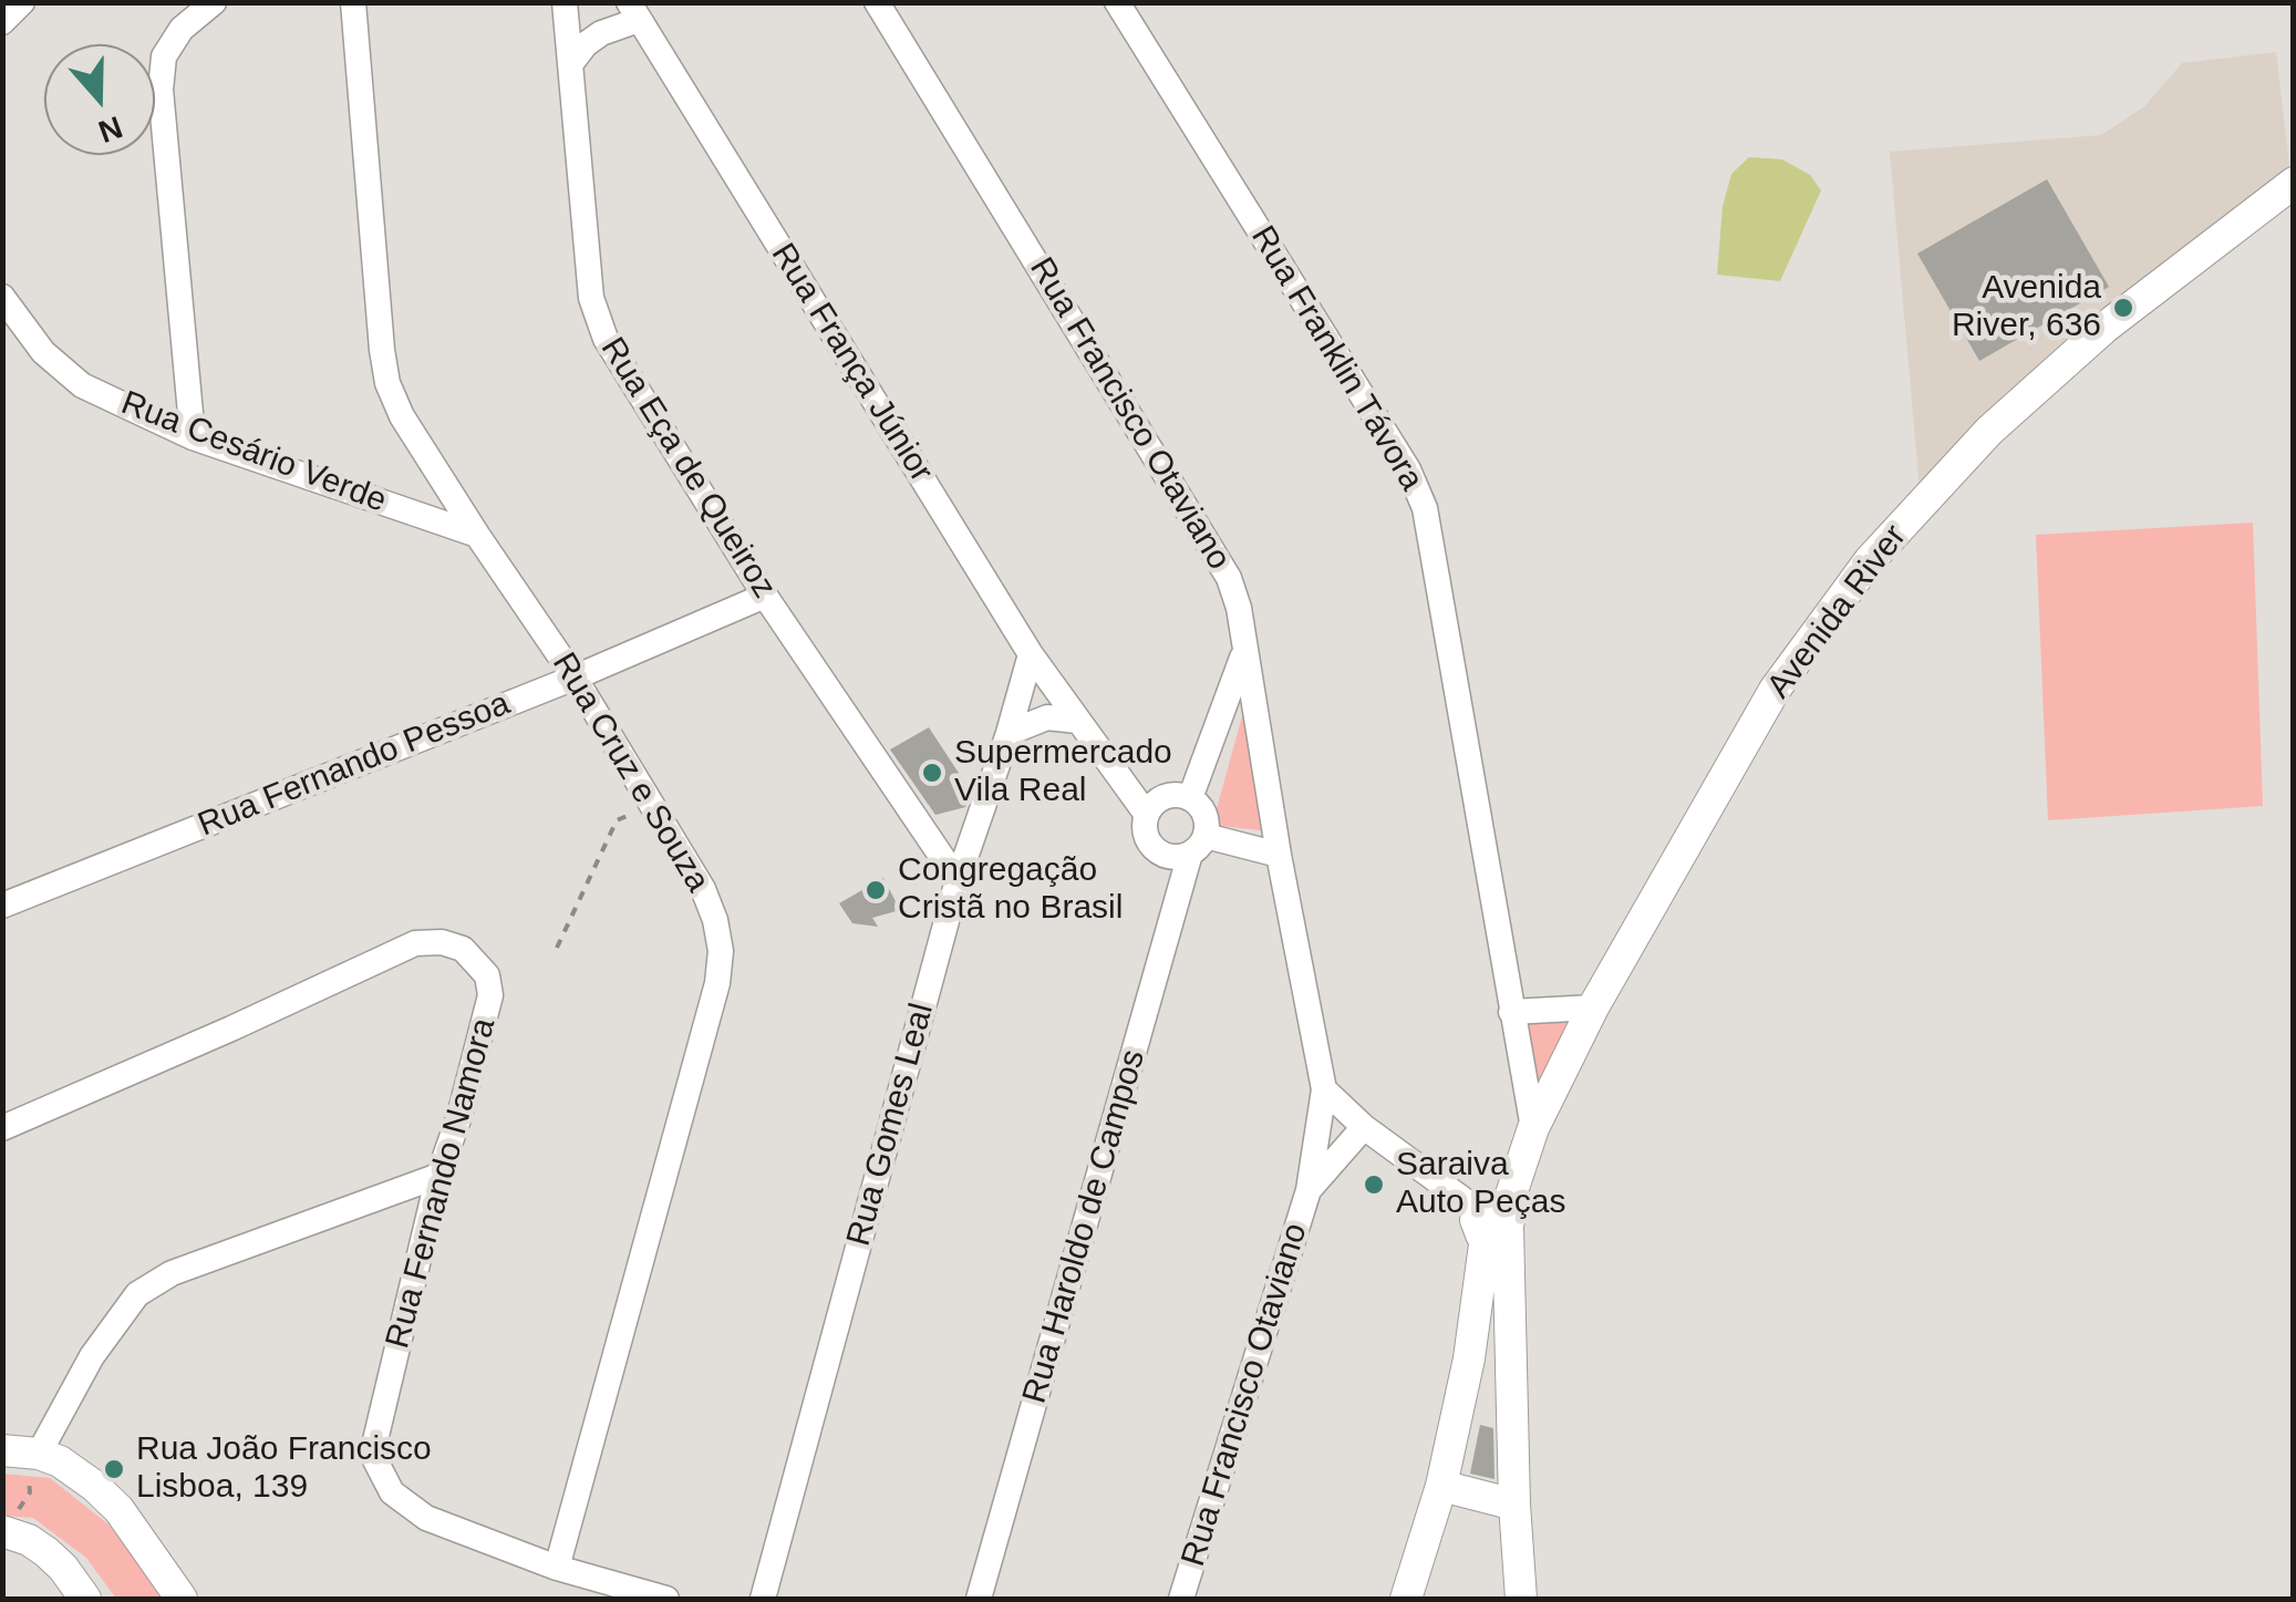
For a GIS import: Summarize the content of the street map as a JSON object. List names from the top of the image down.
{
  "streets": {
    "street": [
      "Rua Franklin Távora",
      "Rua França Júnior",
      "Rua Francisco Otaviano",
      "Rua Cesário Verde",
      "Rua Eça de Queiroz",
      "Avenida River",
      "Rua Fernando Pessoa",
      "Rua Cruz e Souza",
      "Rua Gomes Leal",
      "Rua Fernando Namora",
      "Rua Haroldo de Campos"
    ]
  },
  "crossings": [
    ["Rua Franklin Távora", "Avenida River"],
    ["Rua França Júnior", "Rua Gomes Leal"],
    ["Rua França Júnior", "Rua Haroldo de Campos"],
    ["Rua Cesário Verde", "Rua Cruz e Souza"],
    ["Rua Eça de Queiroz", "Rua Fernando Pessoa"],
    ["Rua Eça de Queiroz", "Rua Gomes Leal"],
    ["Rua Fernando Pessoa", "Rua Cruz e Souza"],
    ["Rua Cruz e Souza", "Rua Fernando Namora"]
  ],
  "places": [
    "Avenida River, 636",
    "Supermercado Vila Real",
    "Congregação Cristã no Brasil",
    "Saraiva Auto Peças",
    "Rua João Francisco Lisboa, 139"
  ],
  "north": "bottom"
}
